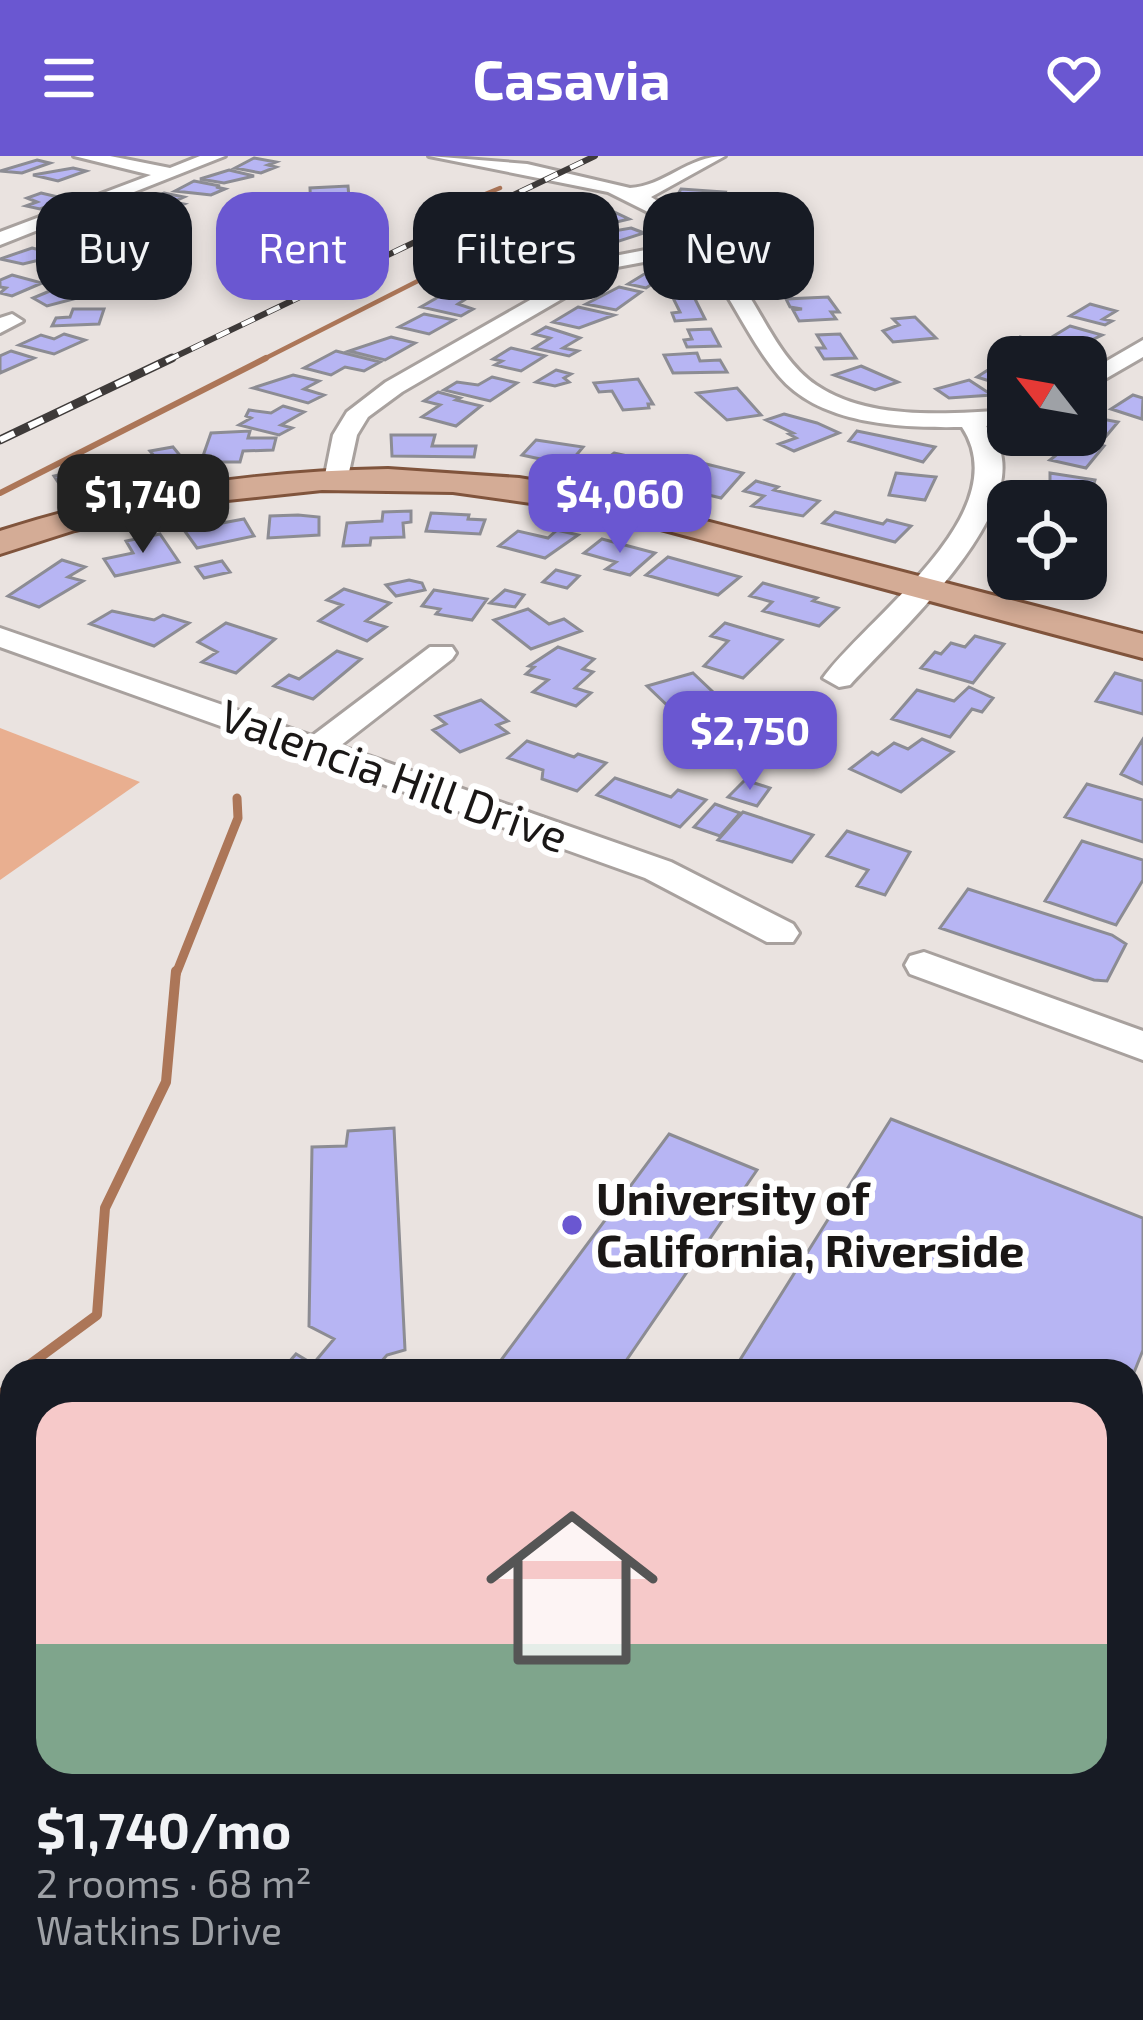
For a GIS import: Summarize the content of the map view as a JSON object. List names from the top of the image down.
{
  "streets": {
    "street": ["Valencia Hill Drive"]
  },
  "places": ["University of California, Riverside"],
  "north": "top left",
  "page": {
    "header": "Casavia",
    "chip": [
      "Buy",
      "Rent",
      "Filters",
      "New"
    ],
    "price": ["$1,740", "$4,060", "$2,750"],
    "list": [
      {
        "name": "$1,740/mo",
        "note": "2 rooms · 68 m² · Watkins Drive"
      }
    ]
  }
}
